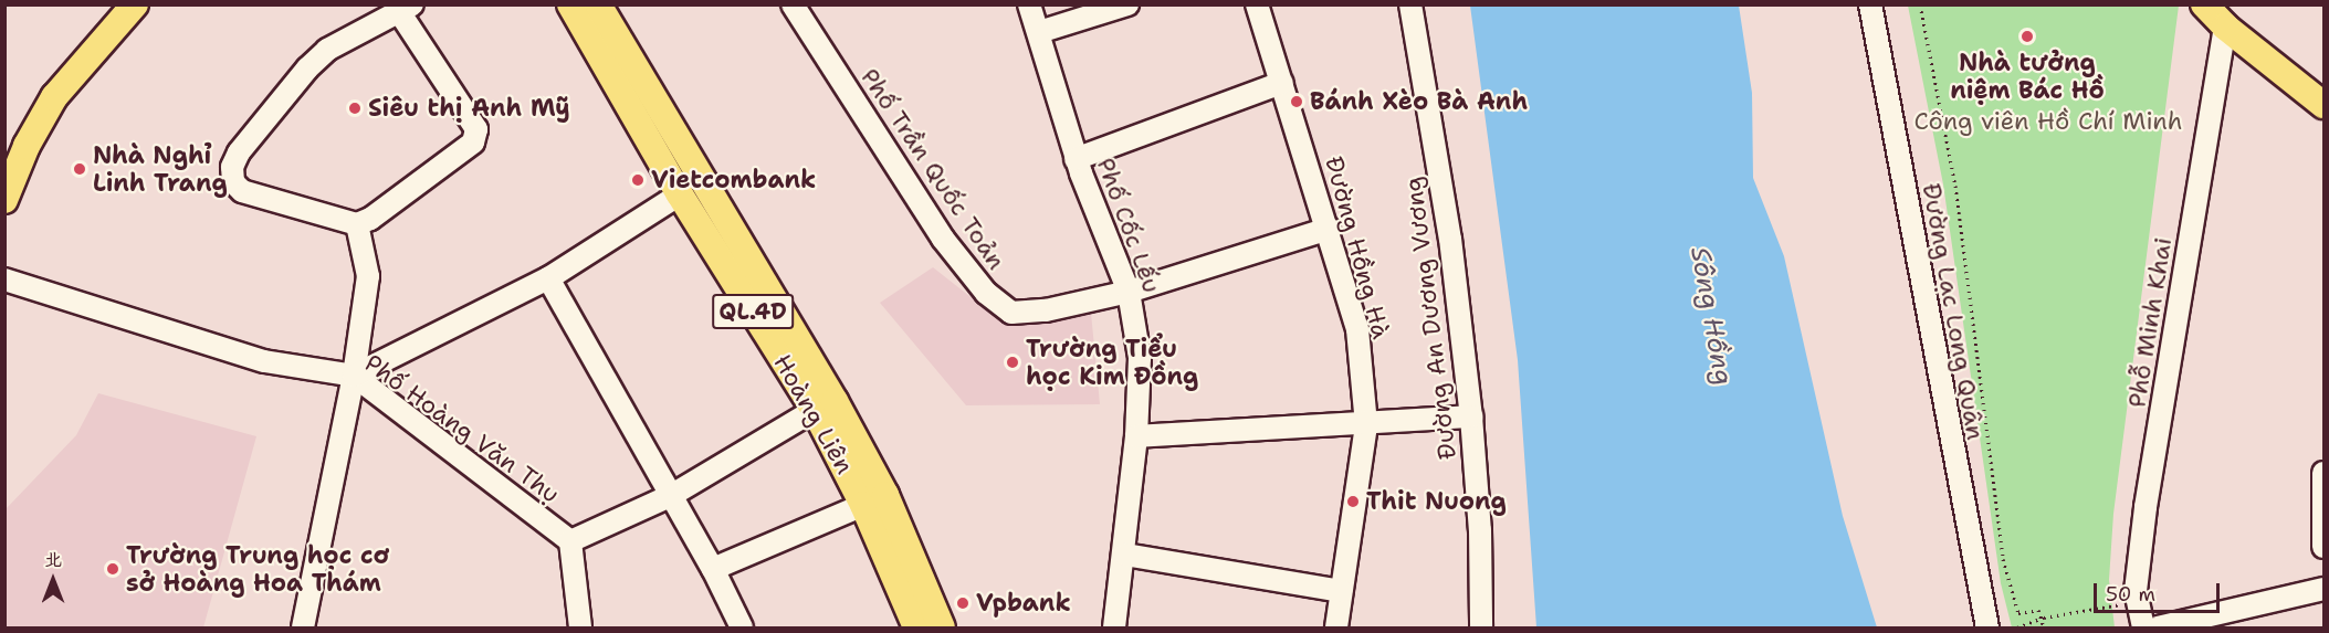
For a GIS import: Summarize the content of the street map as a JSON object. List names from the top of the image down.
{
  "streets": {
    "main road": ["QL.4D", "Hoàng Liên"],
    "street": [
      "Phố Trần Quốc Toản",
      "Phố Cốc Lếu",
      "Đường Hồng Hà",
      "Đường Lạc Long Quân",
      "Đường An Dương Vương",
      "Phỗ Minh Khai",
      "Phố Hoàng Văn Thụ"
    ]
  },
  "crossings": [
    ["Phố Trần Quốc Toản", "Phố Cốc Lếu"],
    ["Phố Trần Quốc Toản", "Đường Hồng Hà"]
  ],
  "water": ["Sông Hồng"],
  "parks": ["Công viên Hồ Chí Minh"],
  "places": [
    "Nhà tưởng niệm Bác Hồ",
    "Bánh Xèo Bà Anh",
    "Siêu thị Anh Mỹ",
    "Nhà Nghỉ Linh Trang",
    "Vietcombank",
    "Trường Tiểu học Kim Đồng",
    "Thit Nuong",
    "Trường Trung học cơ sở Hoàng Hoa Thám",
    "Vpbank"
  ],
  "scale_bar": "50 m",
  "north": "top"
}
